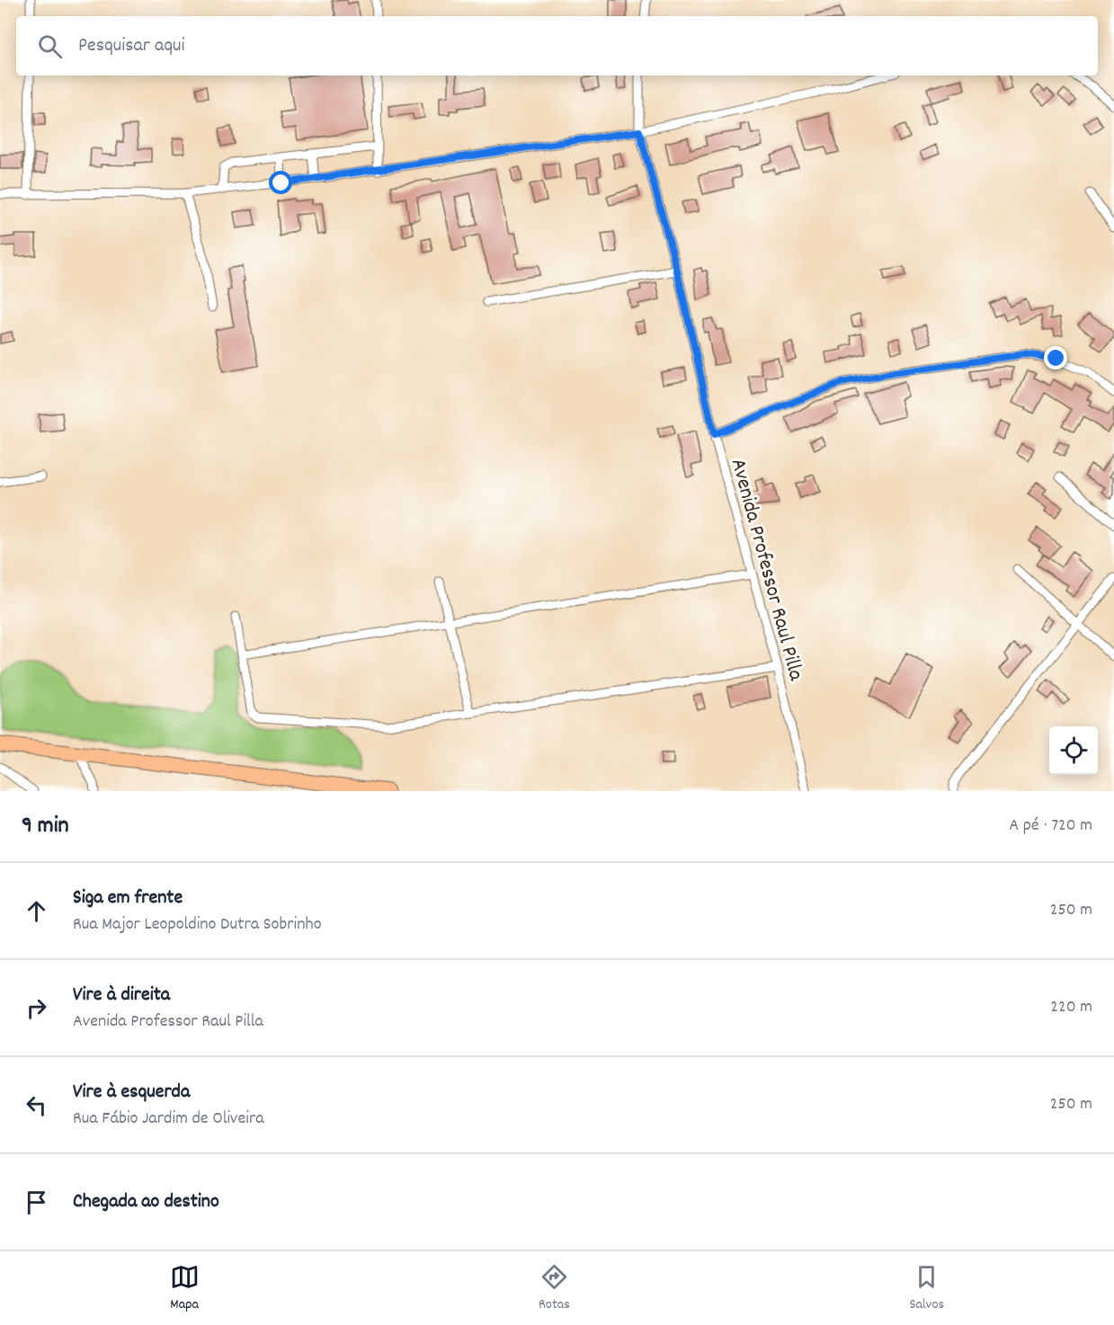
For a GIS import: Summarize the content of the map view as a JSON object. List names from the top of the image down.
{
  "streets": {
    "street": ["Avenida Professor Raul Pilla"]
  },
  "page": {
    "search": "Pesquisar aqui",
    "heading": ["9 min", "A pé · 720 m"],
    "list": [
      ["Siga em frente", "Rua Major Leopoldino Dutra Sobrinho", "250 m"],
      ["Vire à direita", "Avenida Professor Raul Pilla", "220 m"],
      ["Vire à esquerda", "Rua Fábio Jardim de Oliveira", "250 m"],
      "Chegada ao destino"
    ],
    "nav": ["Mapa", "Rotas", "Salvos"]
  }
}
